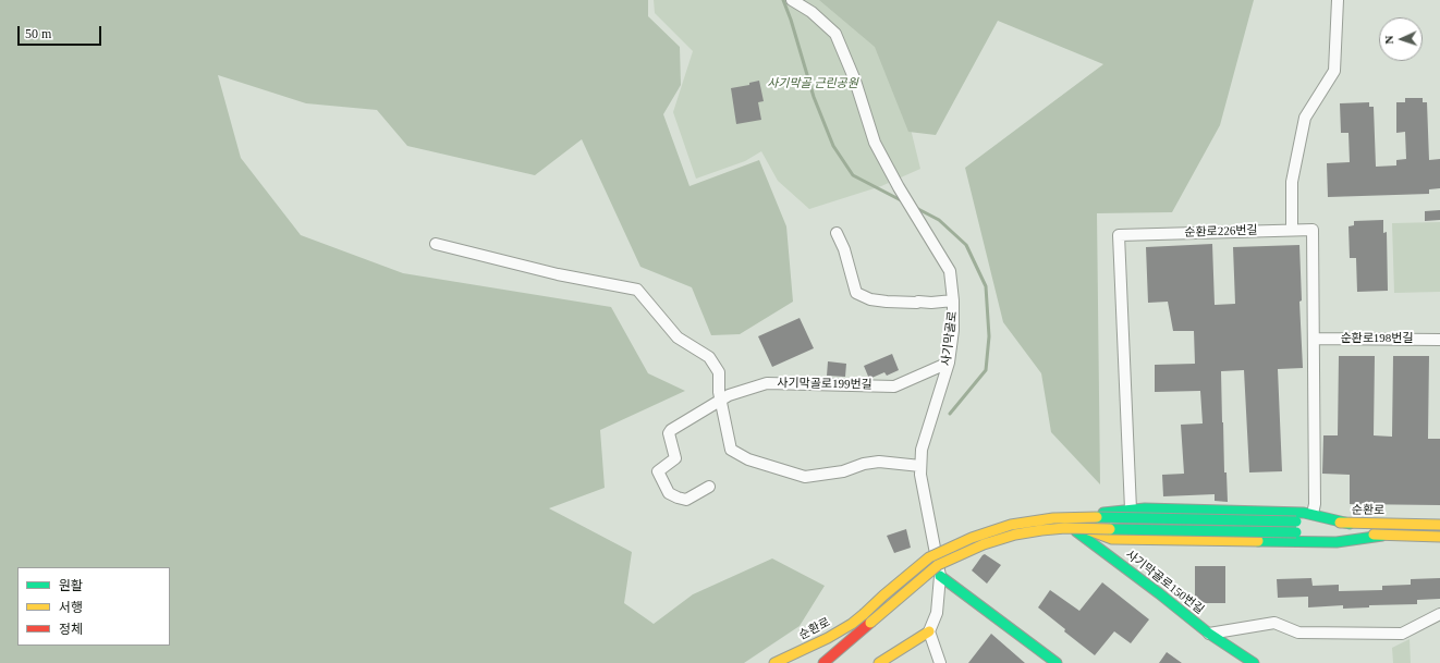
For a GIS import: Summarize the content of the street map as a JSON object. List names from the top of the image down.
{
  "streets": {
    "main road": ["순환로", "사기막골로150번길"],
    "street": [
      "순환로226번길",
      "사기막골로",
      "순환로198번길",
      "사기막골로199번길"
    ]
  },
  "crossings": [
    ["순환로226번길", "순환로198번길"],
    ["사기막골로", "사기막골로199번길"]
  ],
  "parks": ["사기막골 근린공원"],
  "legend": ["원활", "서행", "정체"],
  "scale_bar": "50 m",
  "north": "left"
}
